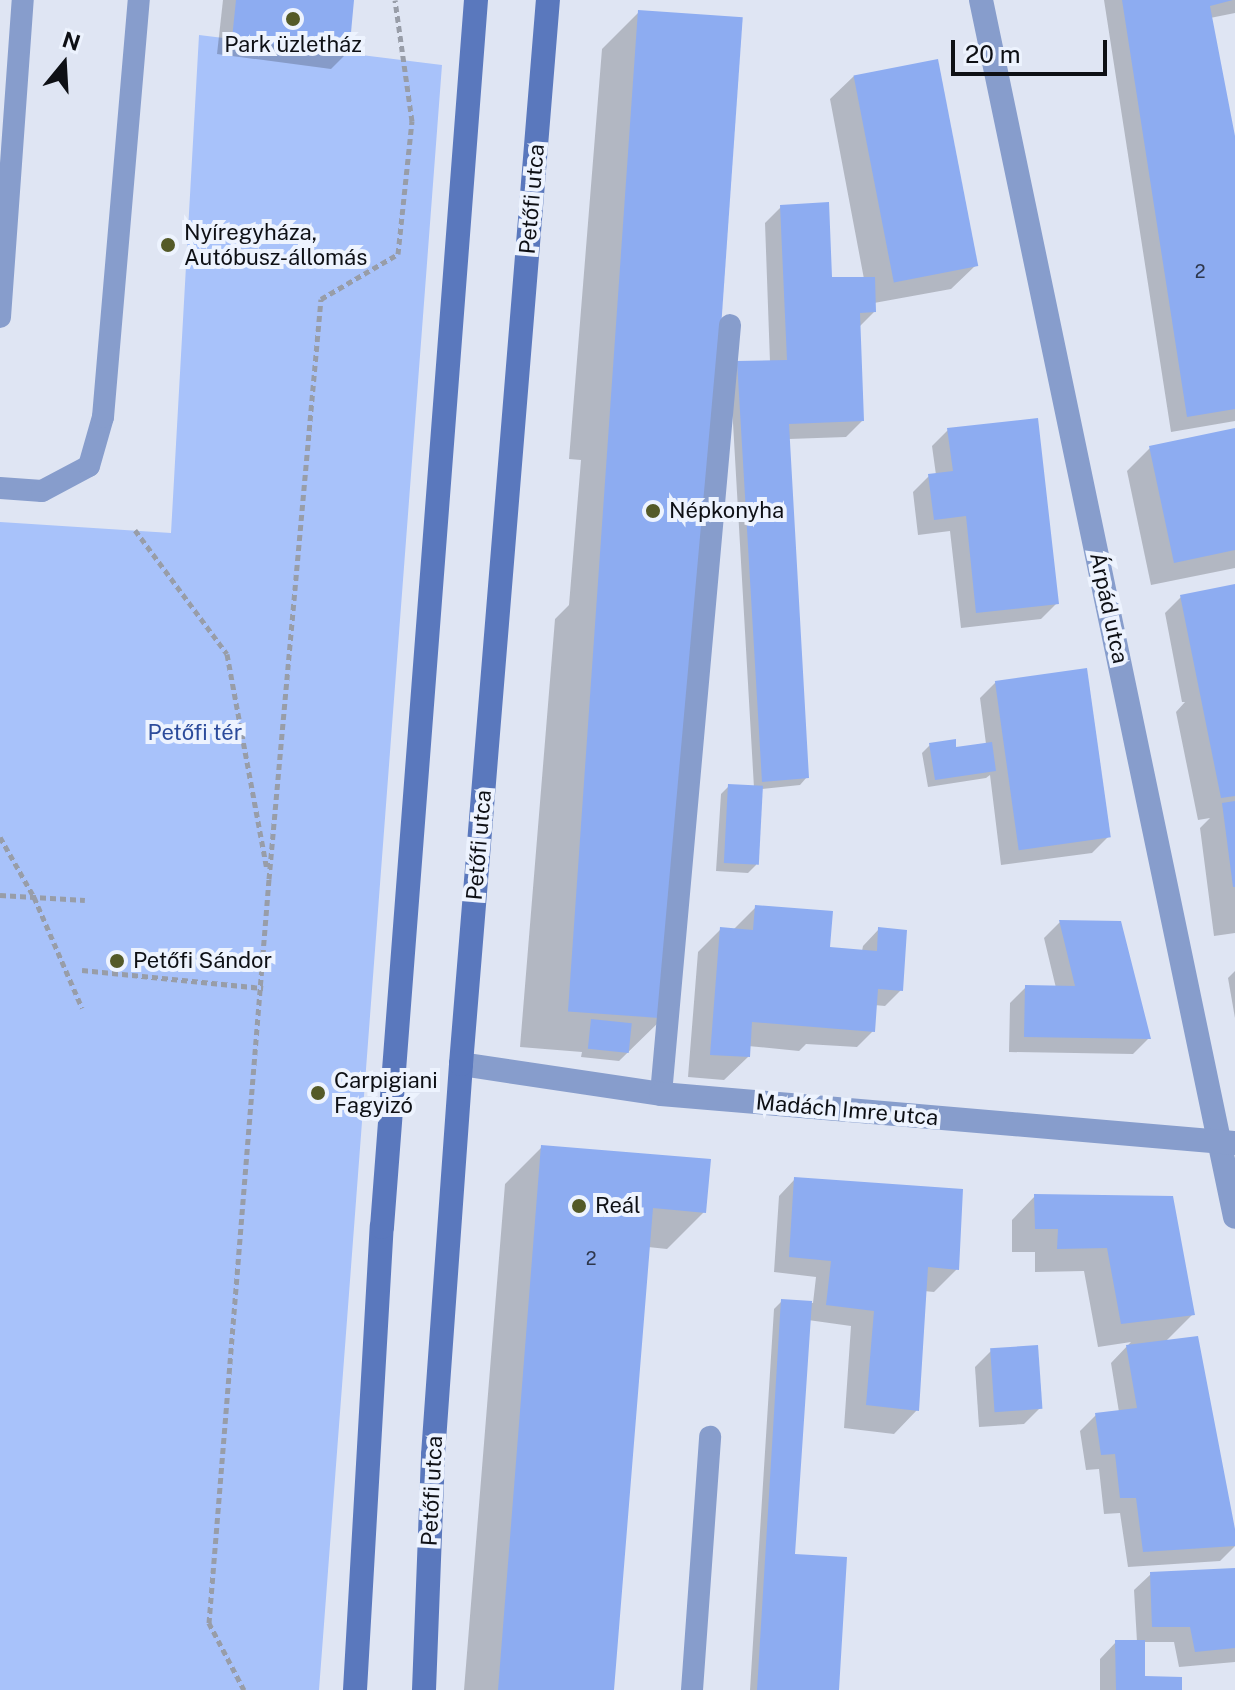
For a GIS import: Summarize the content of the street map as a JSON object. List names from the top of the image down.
{
  "streets": {
    "main road": ["Petőfi utca"],
    "street": ["Árpád utca", "Madách Imre utca"]
  },
  "crossings": [
    ["Petőfi utca", "Madách Imre utca"],
    ["Árpád utca", "Madách Imre utca"]
  ],
  "parks": ["Petőfi tér"],
  "places": [
    "Park üzletház",
    "Nyíregyháza, Autóbusz-állomás",
    "Népkonyha",
    "Petőfi Sándor",
    "Carpigiani Fagyizó",
    "Reál"
  ],
  "house_numbers": ["2", "2"],
  "scale_bar": "20 m",
  "north": "top"
}
